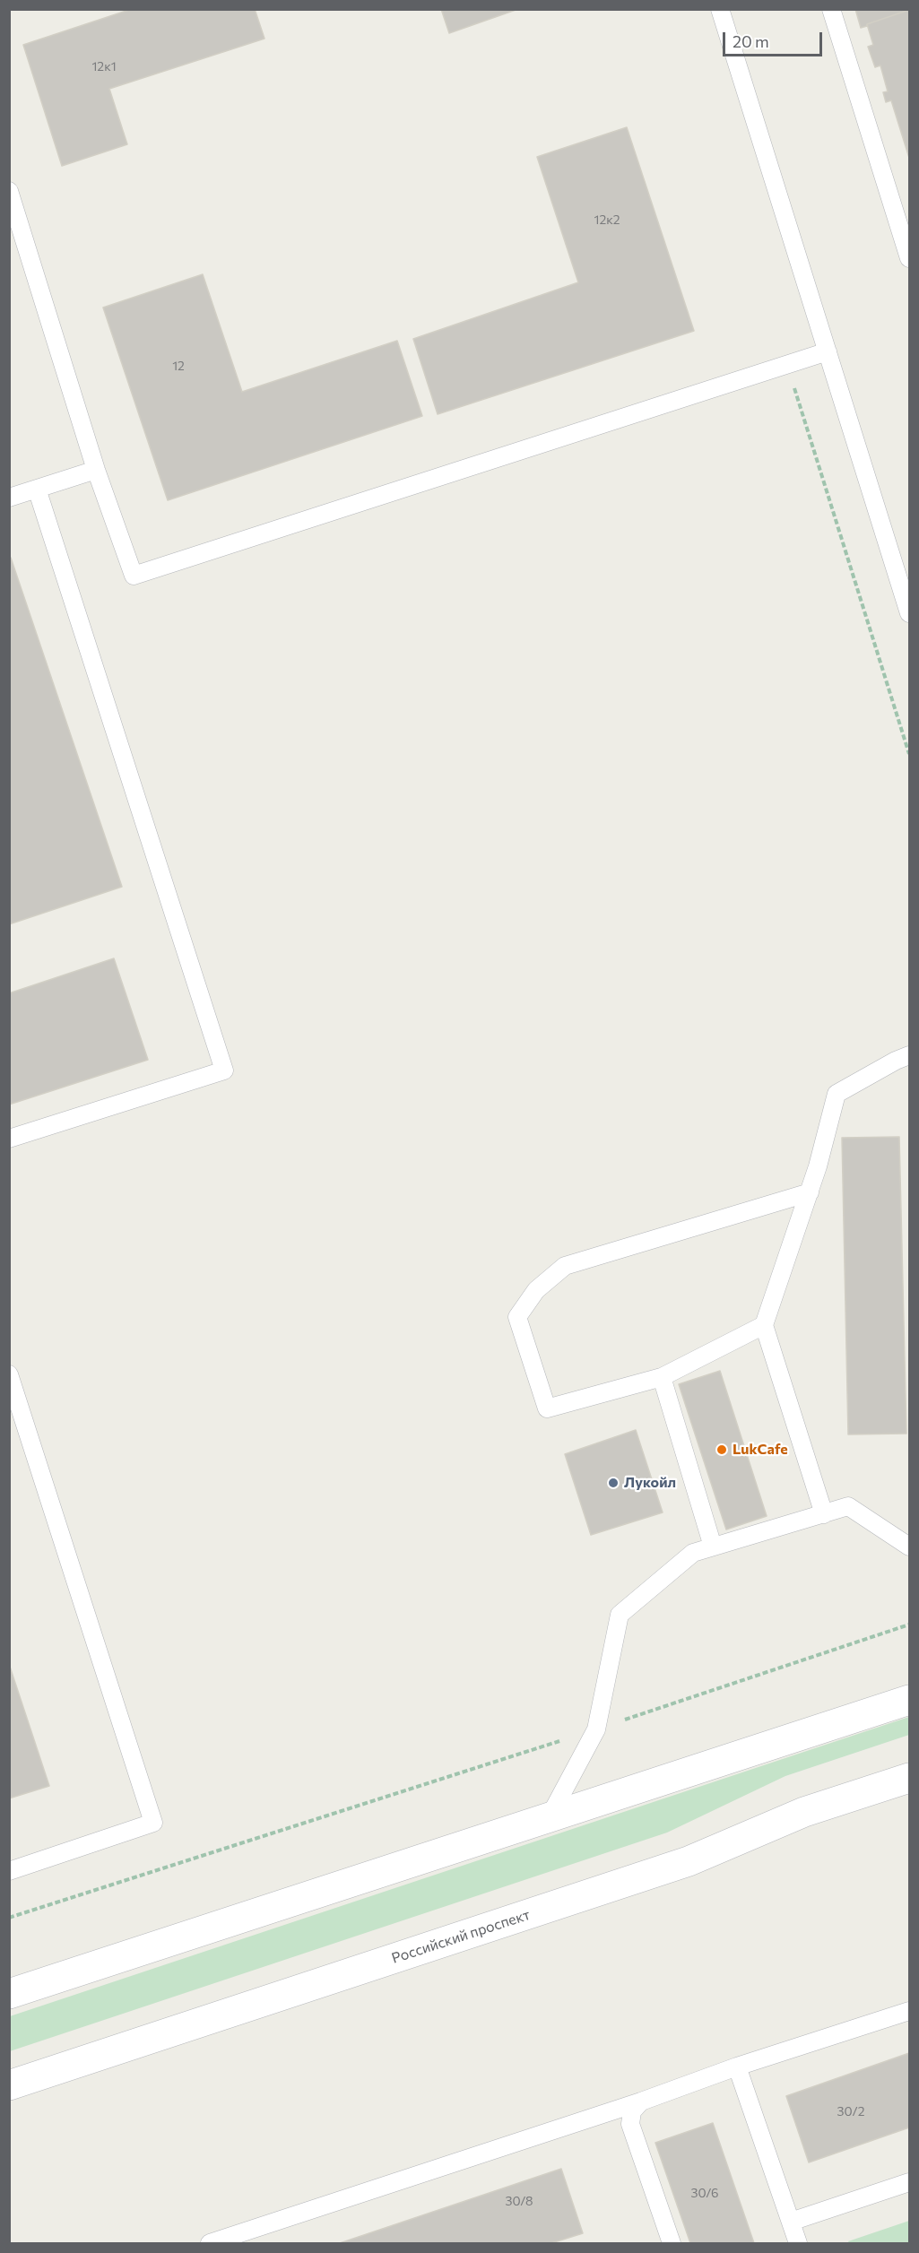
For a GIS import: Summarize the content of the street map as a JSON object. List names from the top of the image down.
{
  "streets": {
    "main road": ["Российский проспект"]
  },
  "places": ["LukCafe", "Лукойл"],
  "house_numbers": [
    "12к1",
    "12к2",
    "12",
    "30/2",
    "30/6",
    "30/8"
  ],
  "scale_bar": "20 m"
}
